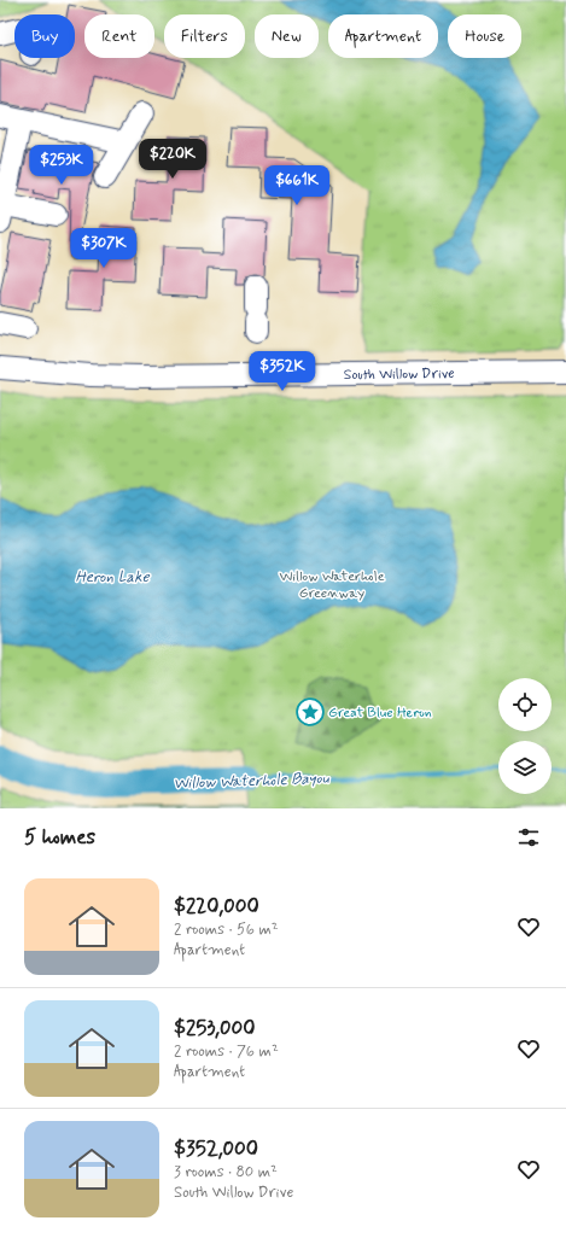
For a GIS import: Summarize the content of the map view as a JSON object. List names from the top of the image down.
{
  "streets": {
    "street": ["South Willow Drive"]
  },
  "water": ["Heron Lake", "Willow Waterhole Bayou"],
  "parks": ["Willow Waterhole Greenway"],
  "places": {
    "place": ["Great Blue Heron"]
  },
  "page": {
    "chip": [
      "Buy",
      "Rent",
      "Filters",
      "New",
      "Apartment",
      "House"
    ],
    "price": [
      "$220K",
      "$253K",
      "$661K",
      "$307K",
      "$352K"
    ],
    "heading": "5 homes",
    "list": [
      {
        "name": "$220,000",
        "note": "2 rooms · 56 m² · Apartment"
      },
      {
        "name": "$253,000",
        "note": "2 rooms · 76 m² · Apartment"
      },
      {
        "name": "$352,000",
        "note": "3 rooms · 80 m² · South Willow Drive"
      }
    ]
  }
}
